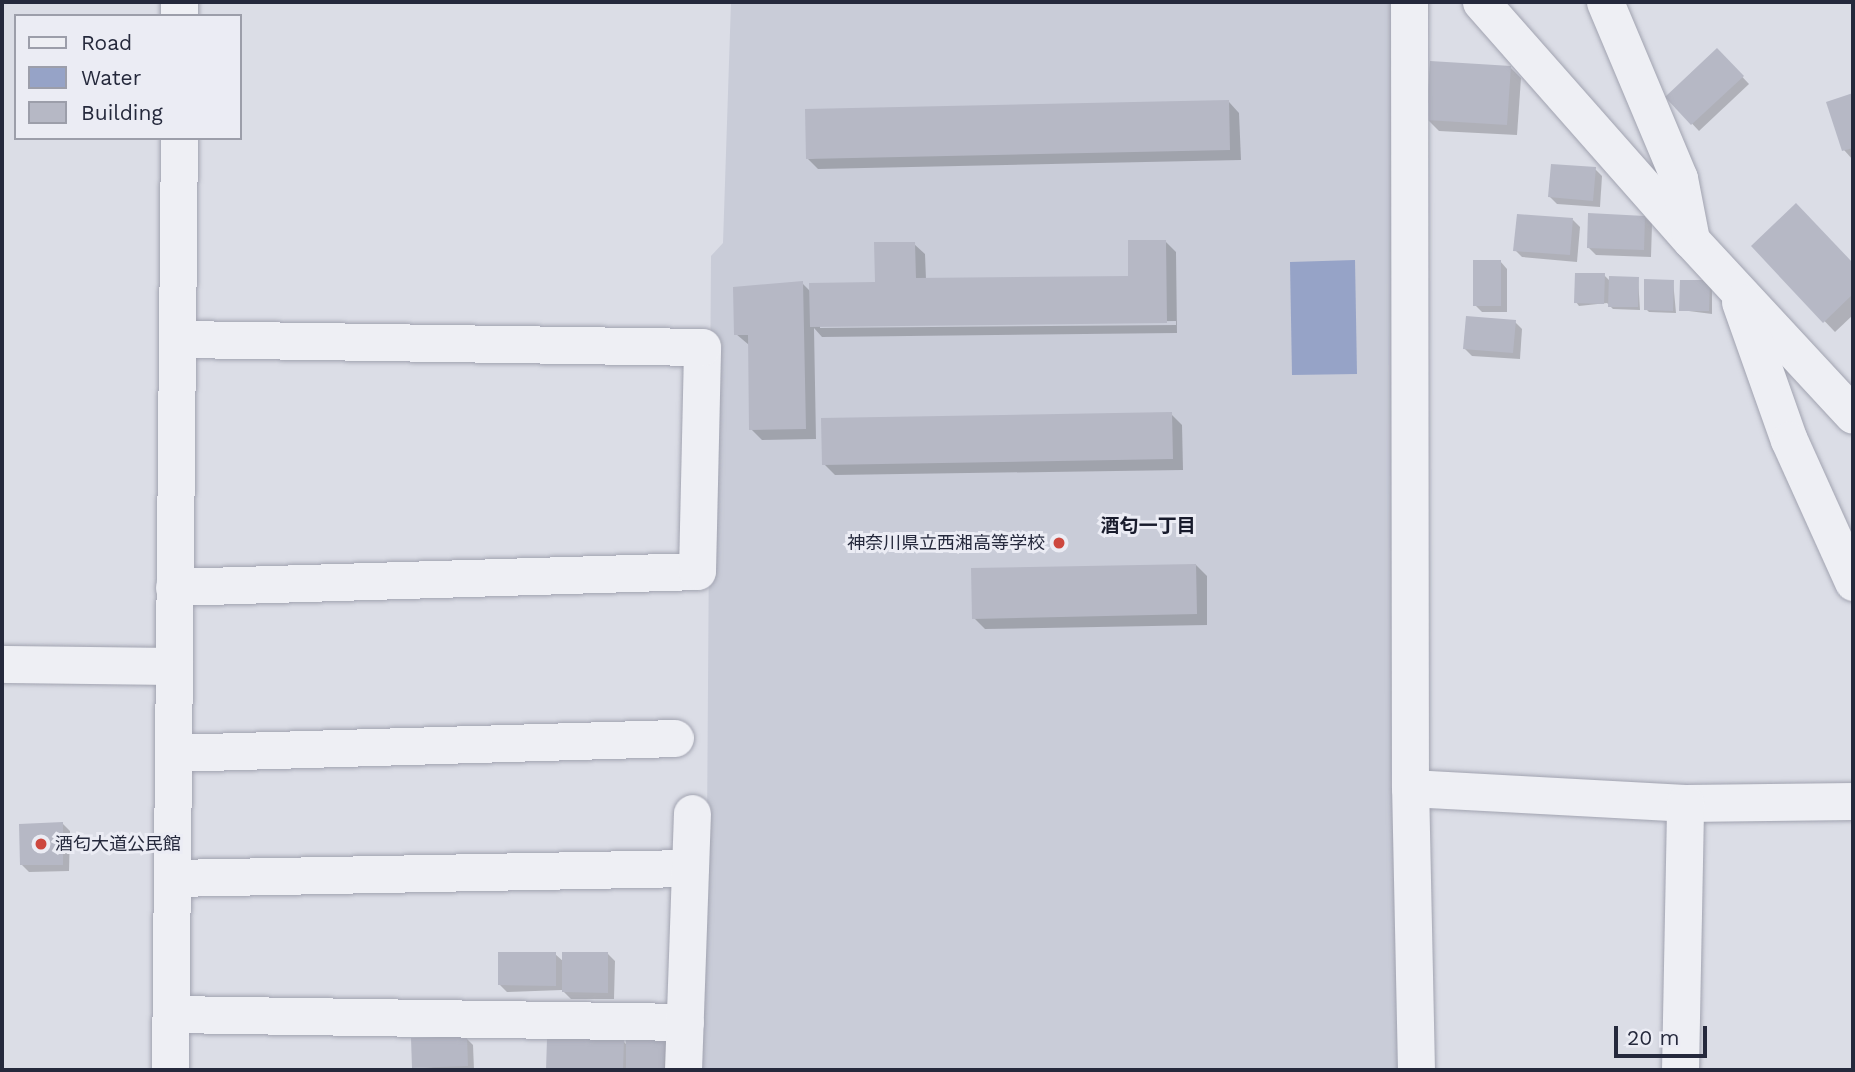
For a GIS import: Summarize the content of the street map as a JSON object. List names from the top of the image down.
{
  "districts": ["酒匂一丁目"],
  "places": ["神奈川県立西湘高等学校", "酒匂大道公民館"],
  "legend": ["Road", "Water", "Building"],
  "scale_bar": "20 m"
}
